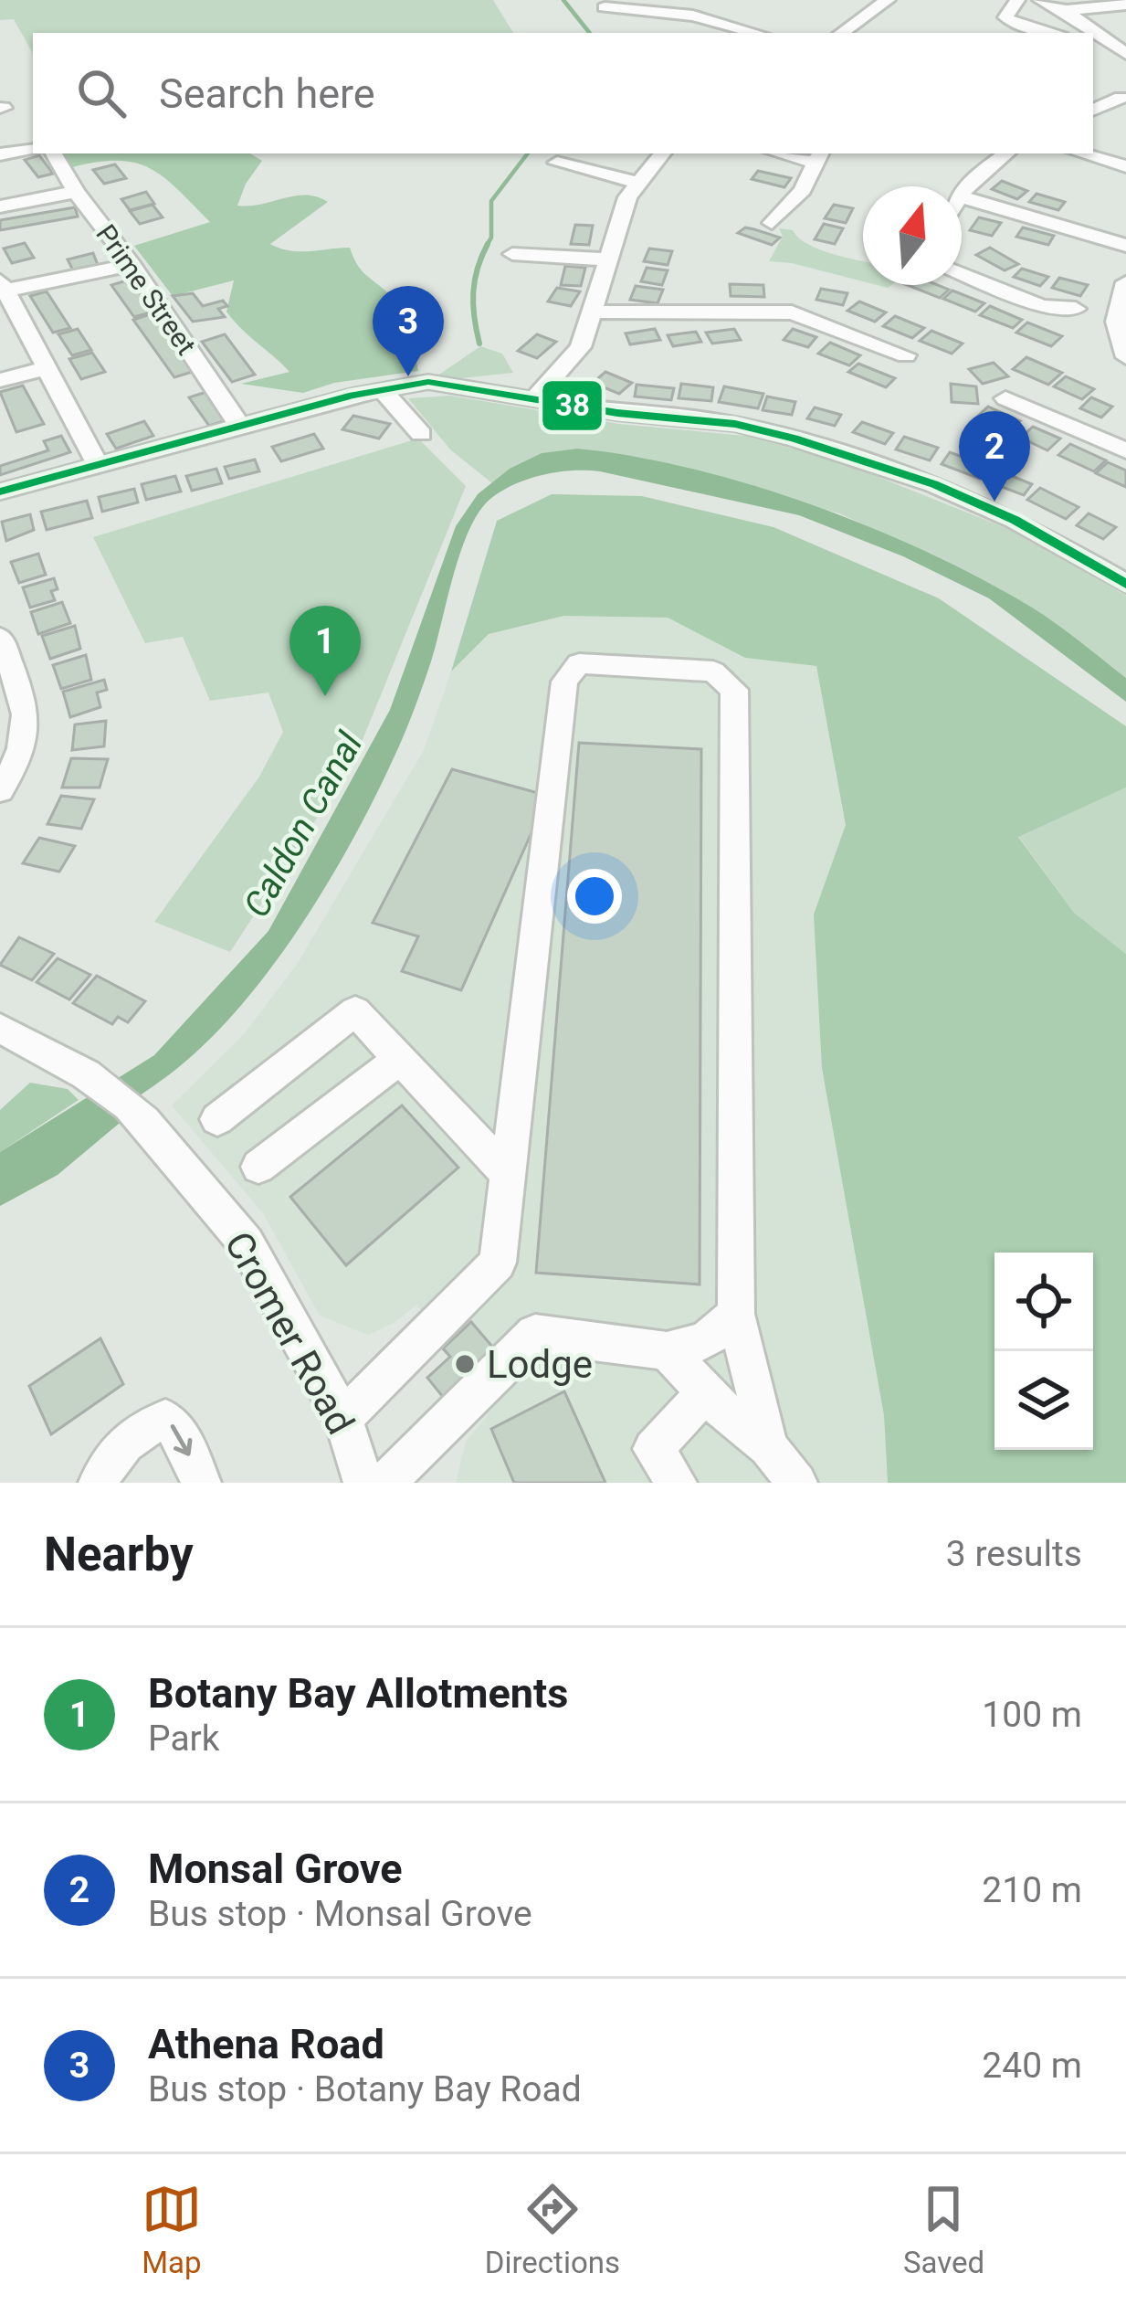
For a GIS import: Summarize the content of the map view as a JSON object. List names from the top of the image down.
{
  "streets": {
    "street": ["Prime Street", "Cromer Road"]
  },
  "water": ["Caldon Canal"],
  "places": ["Lodge"],
  "lines": ["transit line 38"],
  "north": "top",
  "page": {
    "search": "Search here",
    "pins": ["3", "2", "1"],
    "heading": ["Nearby", "3 results"],
    "list": [
      {
        "mark": "1",
        "name": "Botany Bay Allotments",
        "note": "Park",
        "value": "100 m"
      },
      {
        "mark": "2",
        "name": "Monsal Grove",
        "note": "Bus stop · Monsal Grove",
        "value": "210 m"
      },
      {
        "mark": "3",
        "name": "Athena Road",
        "note": "Bus stop · Botany Bay Road",
        "value": "240 m"
      }
    ],
    "nav": ["Map", "Directions", "Saved"]
  }
}
